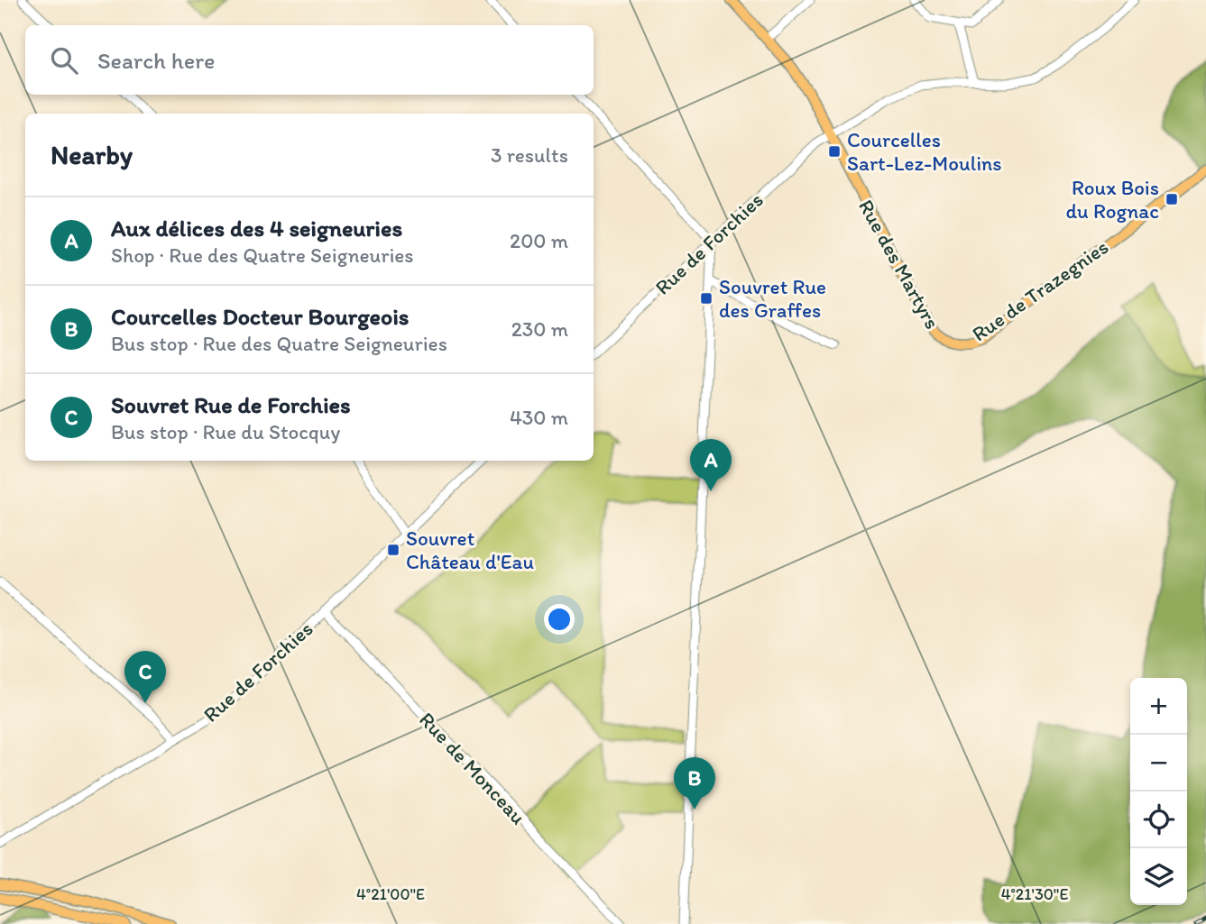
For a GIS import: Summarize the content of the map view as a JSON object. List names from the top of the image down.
{
  "streets": {
    "main road": ["Rue des Martyrs", "Rue de Trazegnies"],
    "street": ["Rue de Forchies", "Rue de Monceau"]
  },
  "crossings": [
    ["Rue de Forchies", "Rue des Martyrs"],
    ["Rue de Forchies", "Rue de Monceau"],
    ["Rue des Martyrs", "Rue de Trazegnies"]
  ],
  "places": {
    "transit": [
      "Courcelles Sart-Lez-Moulins",
      "Roux Bois du Rognac",
      "Souvret Rue des Graffes",
      "Souvret Château d'Eau"
    ]
  },
  "page": {
    "search": "Search here",
    "heading": ["Nearby", "3 results"],
    "list": [
      {
        "mark": "A",
        "name": "Aux délices des 4 seigneuries",
        "note": "Shop · Rue des Quatre Seigneuries",
        "value": "200 m"
      },
      {
        "mark": "B",
        "name": "Courcelles Docteur Bourgeois",
        "note": "Bus stop · Rue des Quatre Seigneuries",
        "value": "230 m"
      },
      {
        "mark": "C",
        "name": "Souvret Rue de Forchies",
        "note": "Bus stop · Rue du Stocquy",
        "value": "430 m"
      }
    ],
    "pins": ["A", "C", "B"],
    "map_buttons": ["+", "−"]
  },
  "coordinates": ["4°21'00\"E", "4°21'30\"E"]
}
